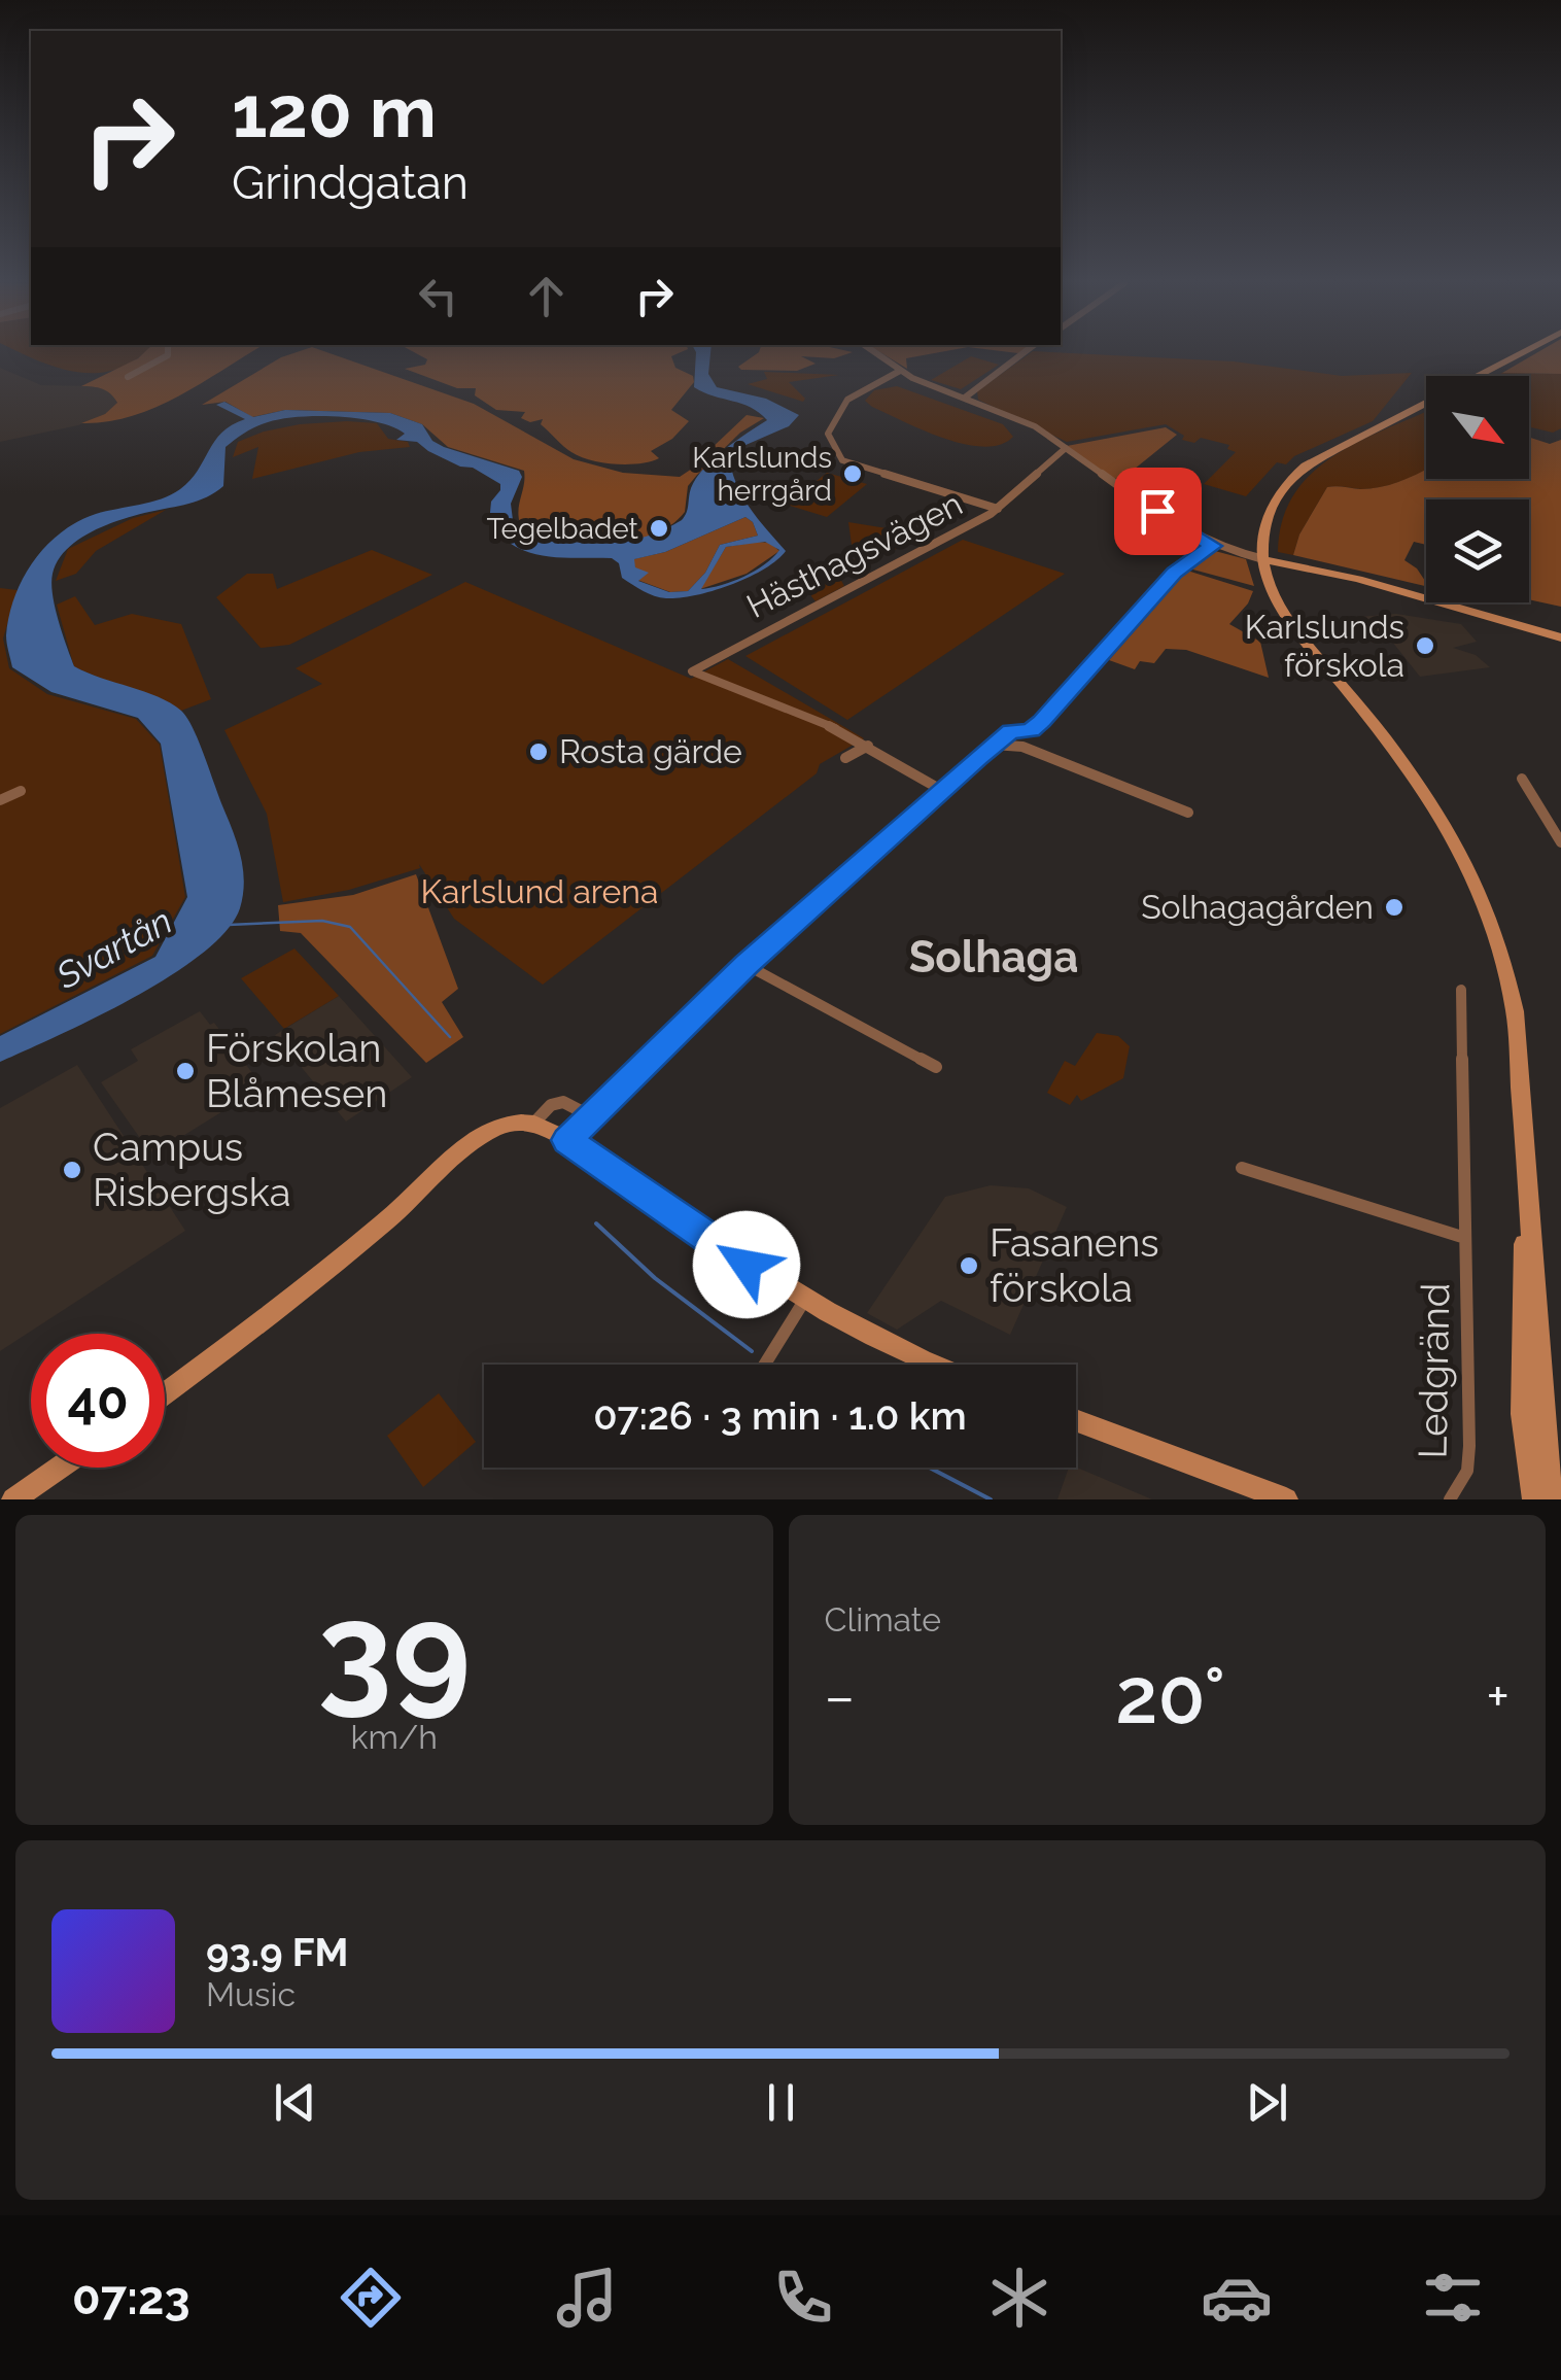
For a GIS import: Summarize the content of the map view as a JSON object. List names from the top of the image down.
{
  "streets": {
    "street": ["Hästhagsvägen", "Ledgränd"]
  },
  "districts": ["Solhaga"],
  "water": ["Svartån"],
  "parks": ["Karlslund arena"],
  "places": [
    "Karlslunds herrgård",
    "Tegelbadet",
    "Karlslunds förskola",
    "Rosta gärde",
    "Solhagagården",
    "Förskolan Blåmesen",
    "Campus Risbergska",
    "Fasanens förskola"
  ],
  "north": "bottom right",
  "page": {
    "turn": ["120 m", "Grindgatan"],
    "limit": "40",
    "trip": "07:26 · 3 min · 1.0 km",
    "tile": [
      ["39", "km/h"],
      "Climate"
    ],
    "heat": ["−", "20°", "+"],
    "song": ["93.9 FM", "Music"],
    "tabs": "07:23"
  }
}
